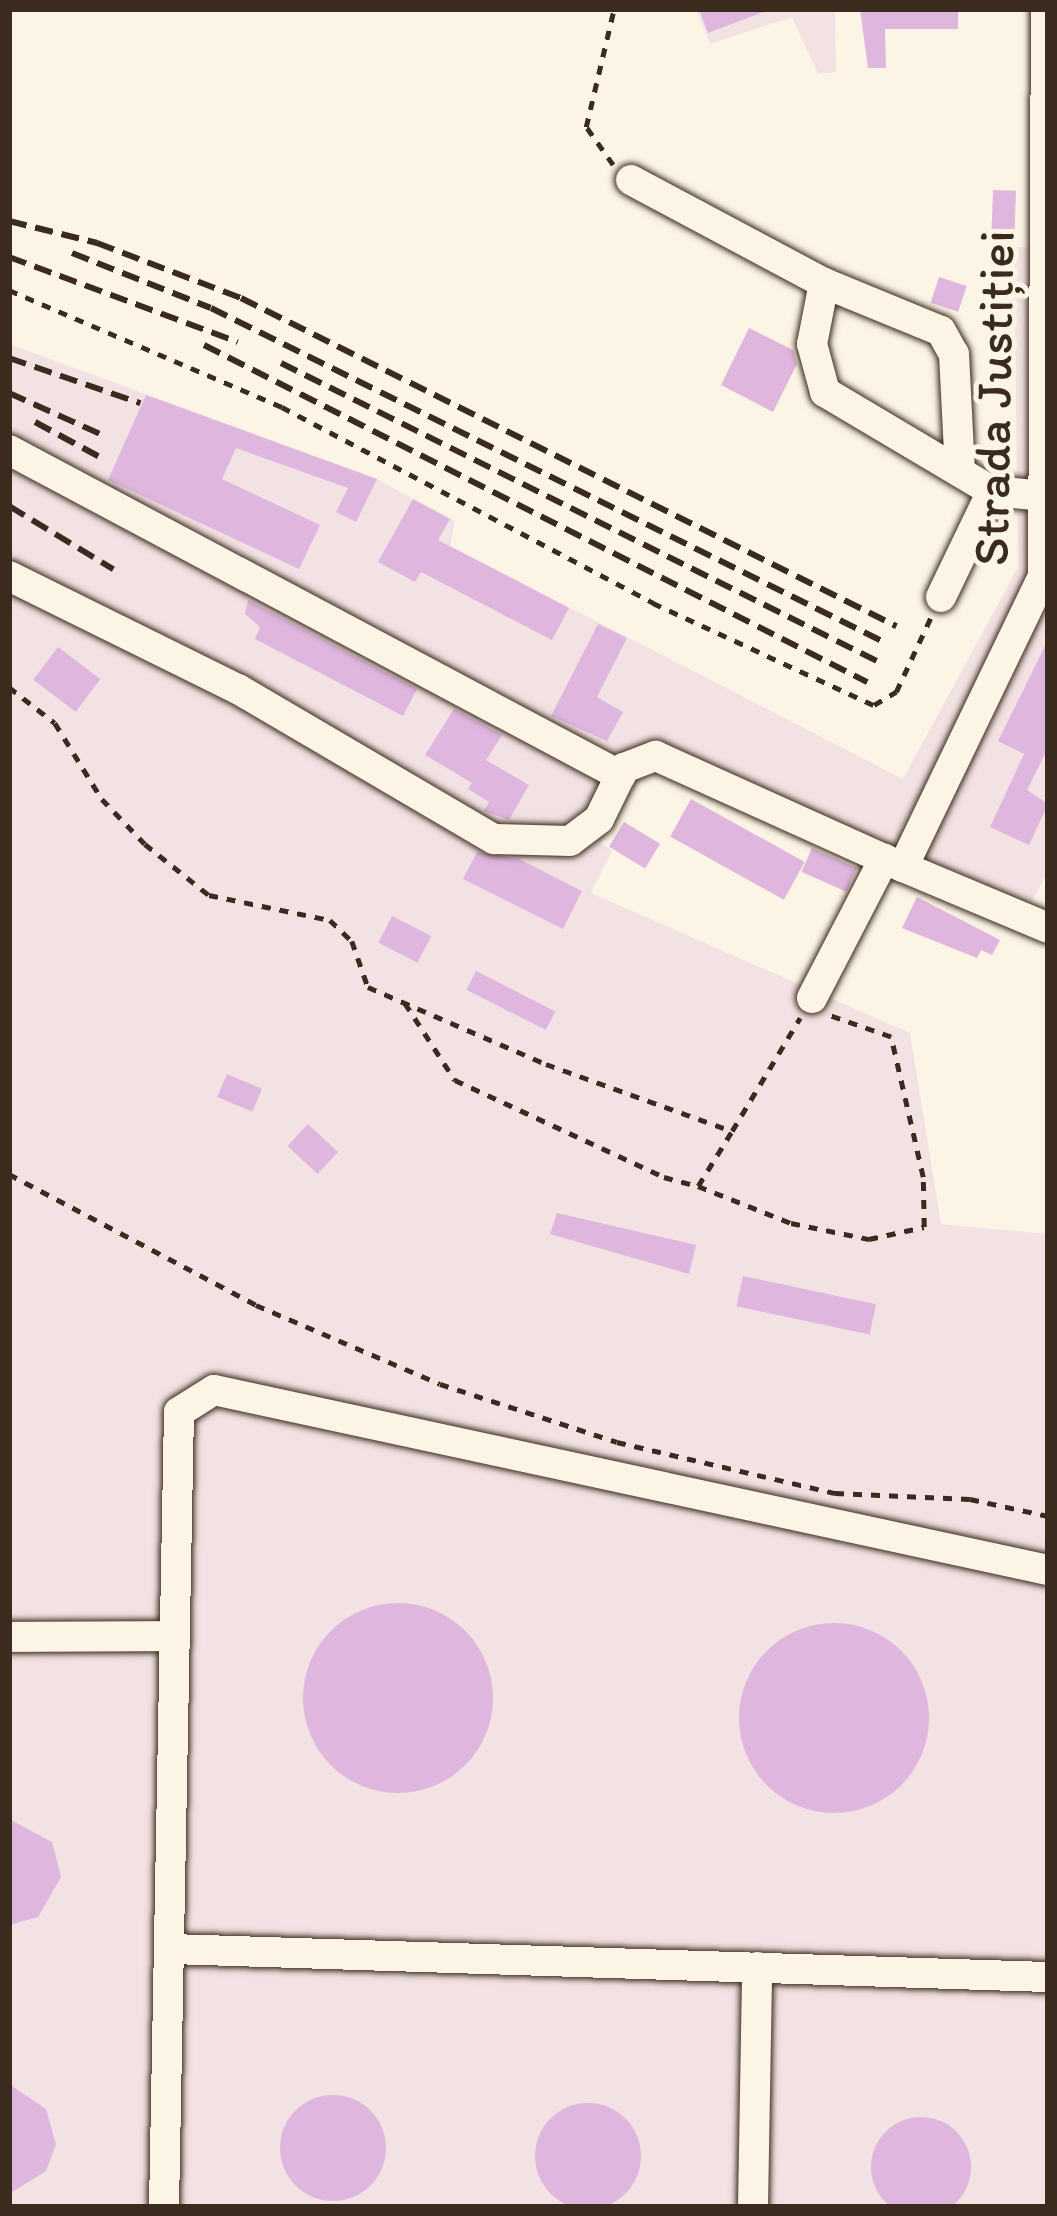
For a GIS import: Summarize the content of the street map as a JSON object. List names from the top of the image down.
{
  "streets": {
    "street": ["Strada Justiției"]
  }
}
